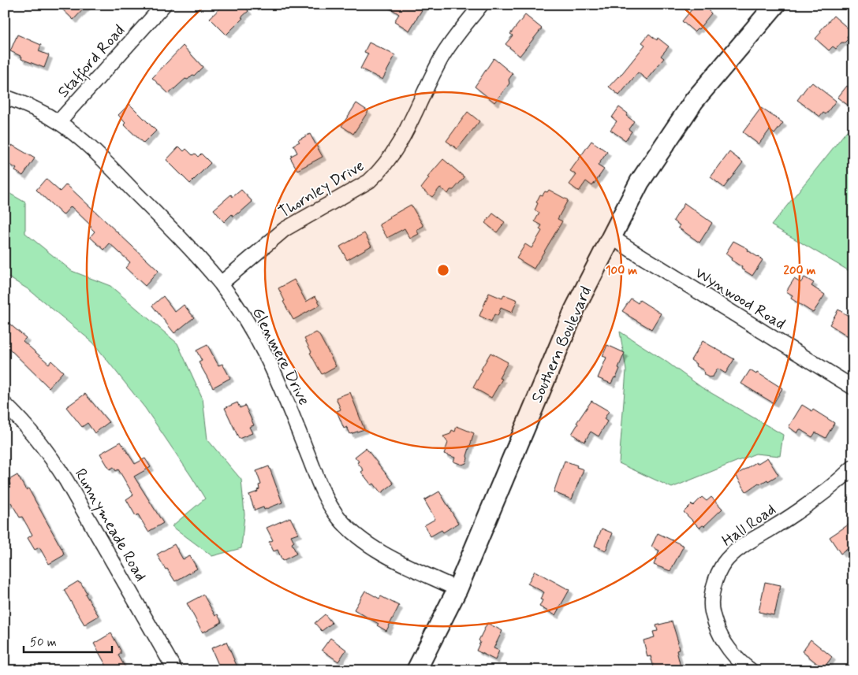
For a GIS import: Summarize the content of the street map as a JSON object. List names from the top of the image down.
{
  "streets": {
    "main road": ["Southern Boulevard"],
    "street": [
      "Stafford Road",
      "Thornley Drive",
      "Wynwood Road",
      "Glenmere Drive",
      "Runnymeade Road",
      "Hall Road"
    ]
  },
  "crossings": [
    ["Stafford Road", "Glenmere Drive"],
    ["Thornley Drive", "Glenmere Drive"],
    ["Wynwood Road", "Southern Boulevard"],
    ["Southern Boulevard", "Glenmere Drive"]
  ],
  "scale_bar": "50 m",
  "rings": ["100 m", "200 m"]
}
